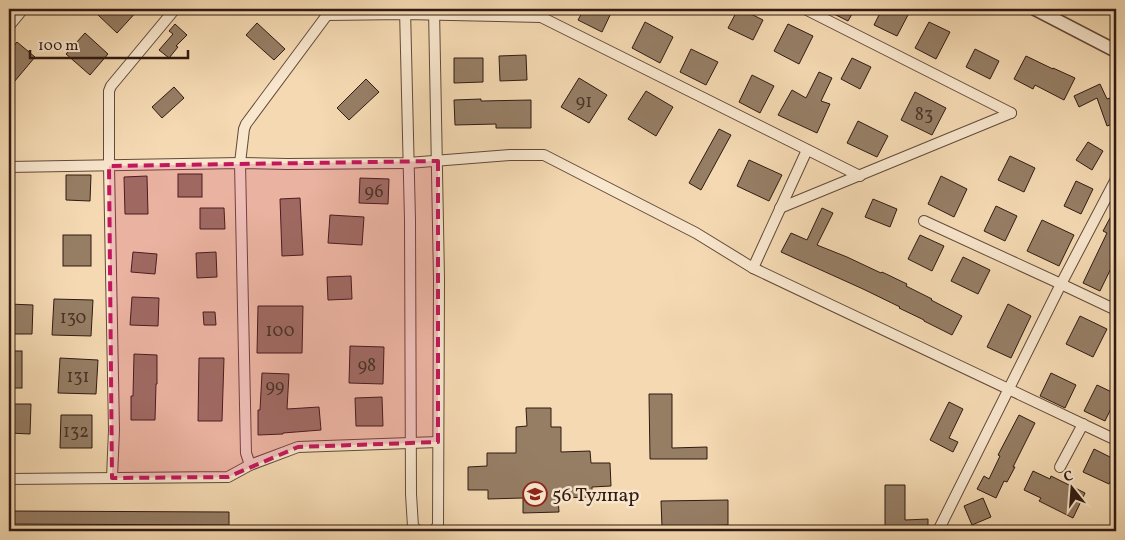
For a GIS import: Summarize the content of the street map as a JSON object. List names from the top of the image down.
{
  "places": {
    "school or university": ["56 Тулпар"]
  },
  "house_numbers": [
    "91",
    "83",
    "96",
    "130",
    "100",
    "98",
    "131",
    "99",
    "132"
  ],
  "scale_bar": "100 m",
  "north": "top"
}
